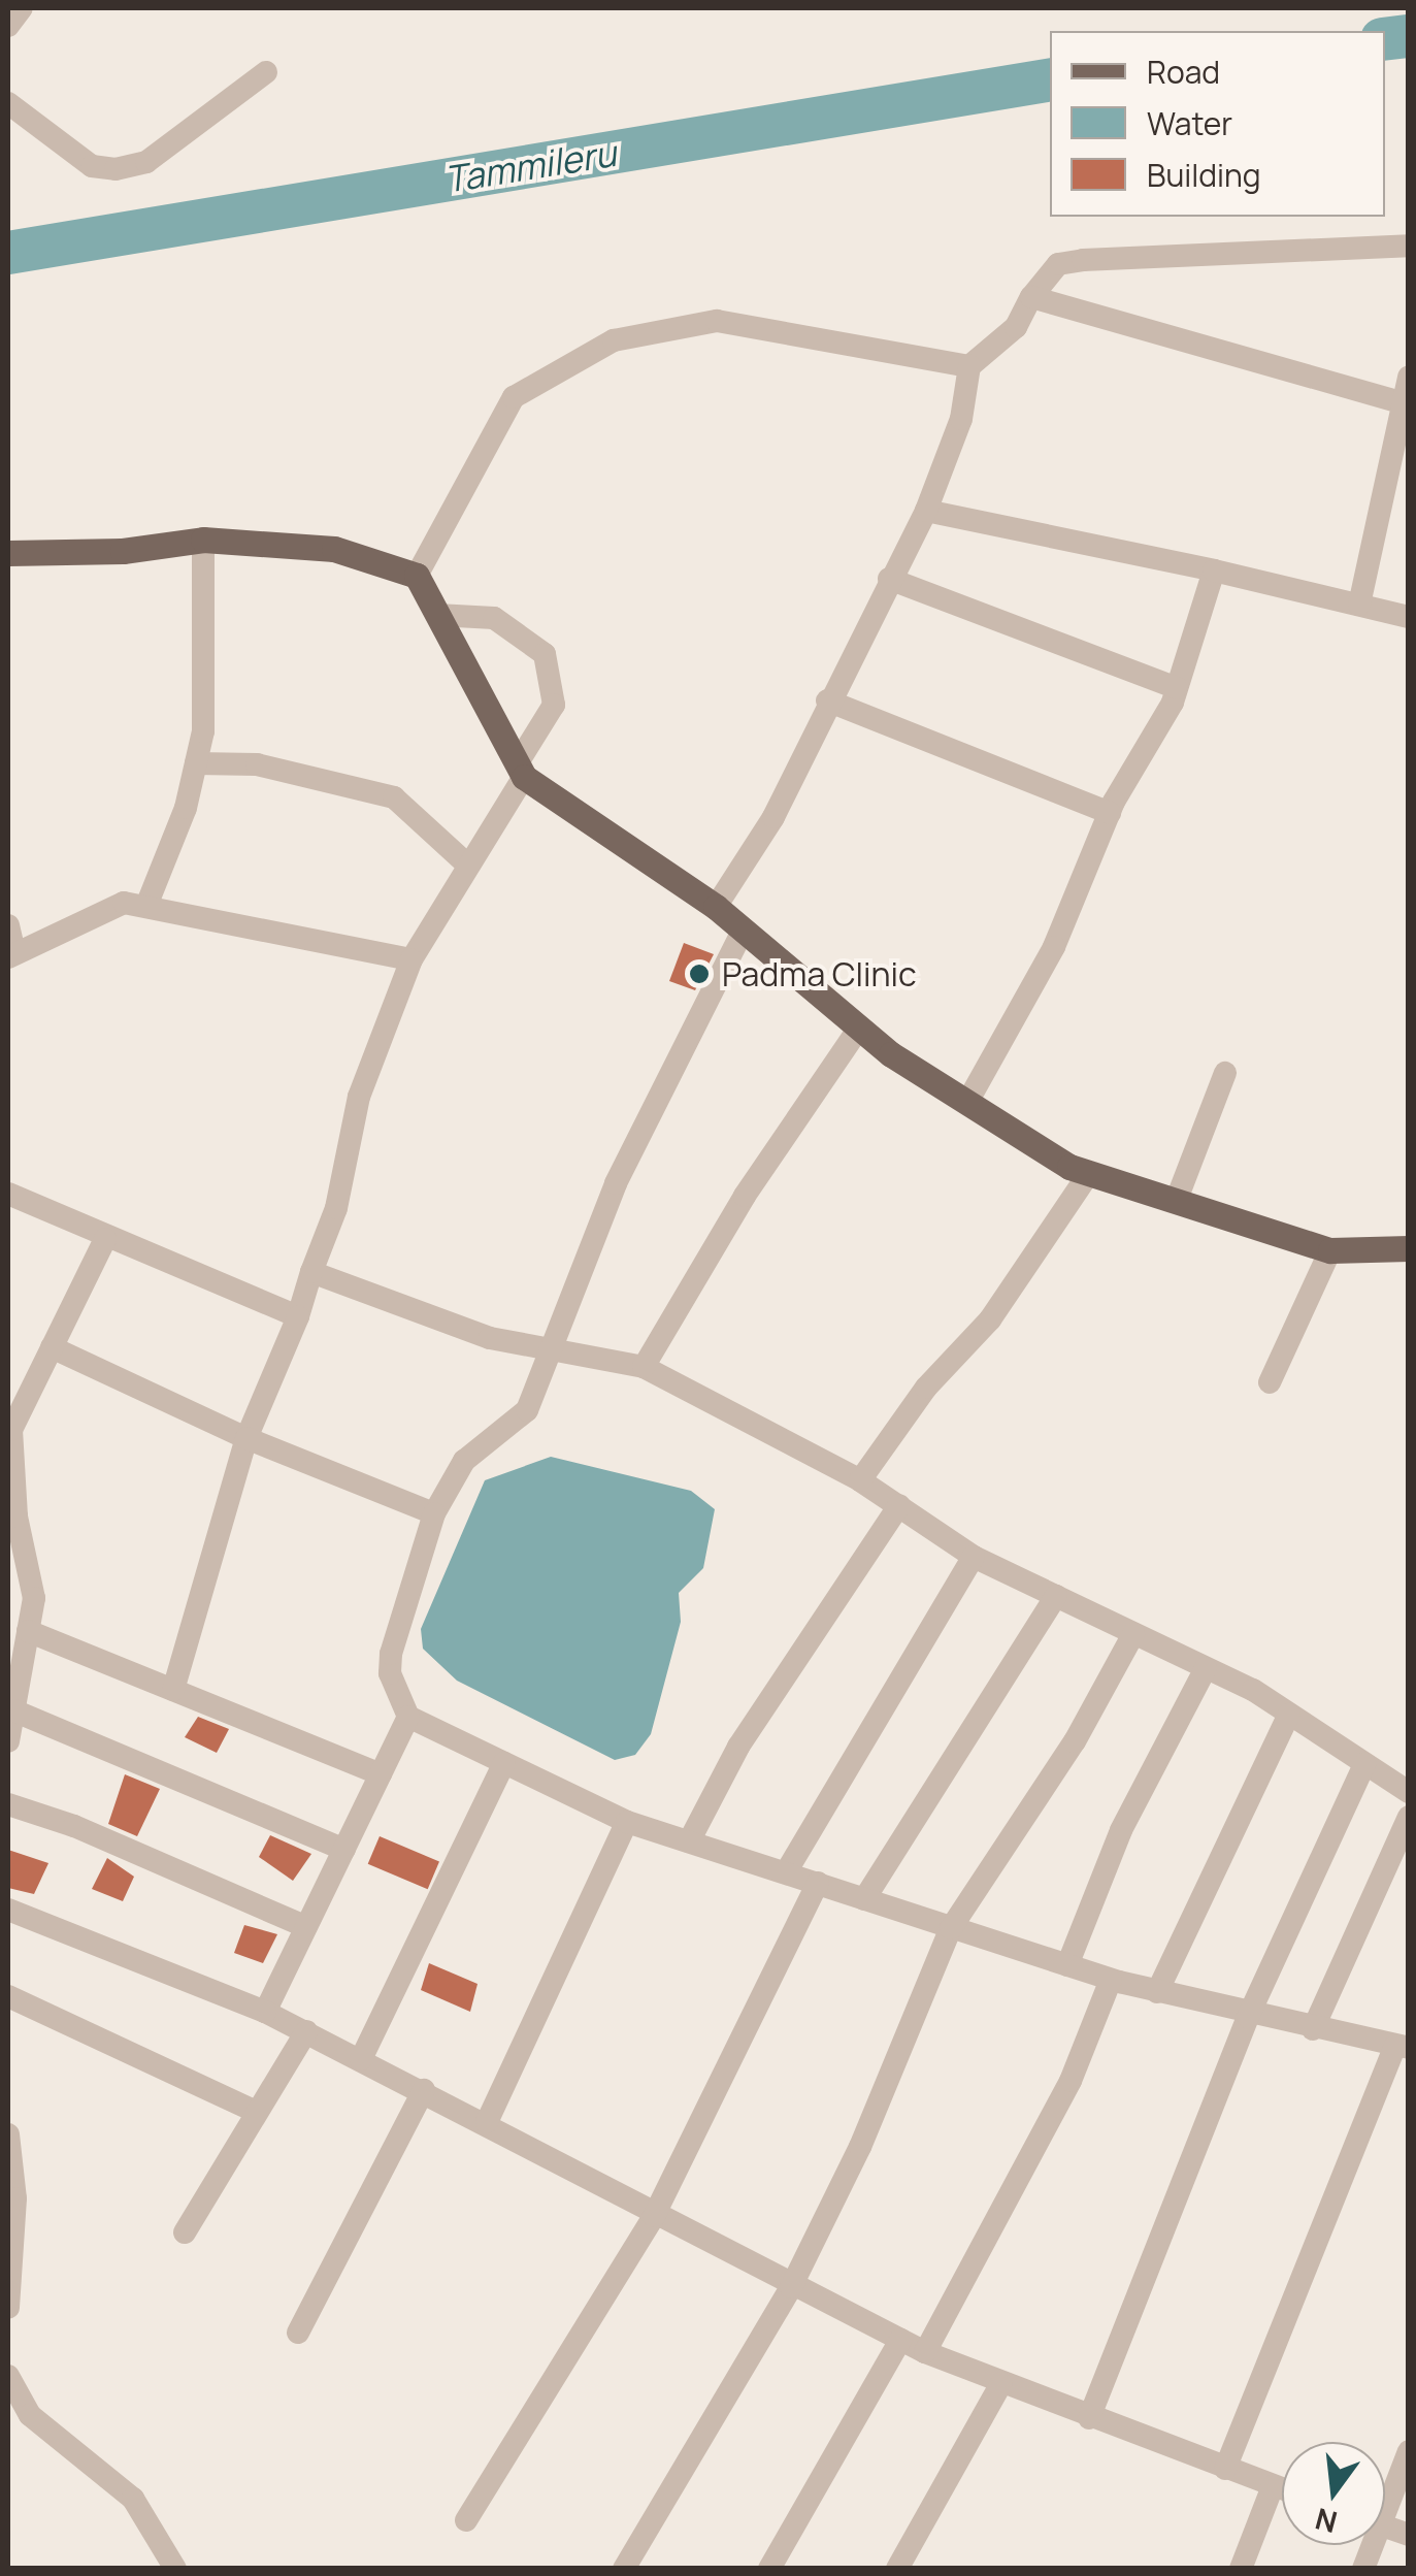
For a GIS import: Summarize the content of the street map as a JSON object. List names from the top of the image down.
{
  "water": ["Tammileru"],
  "places": ["Padma Clinic"],
  "legend": ["Road", "Water", "Building"],
  "north": "bottom"
}
